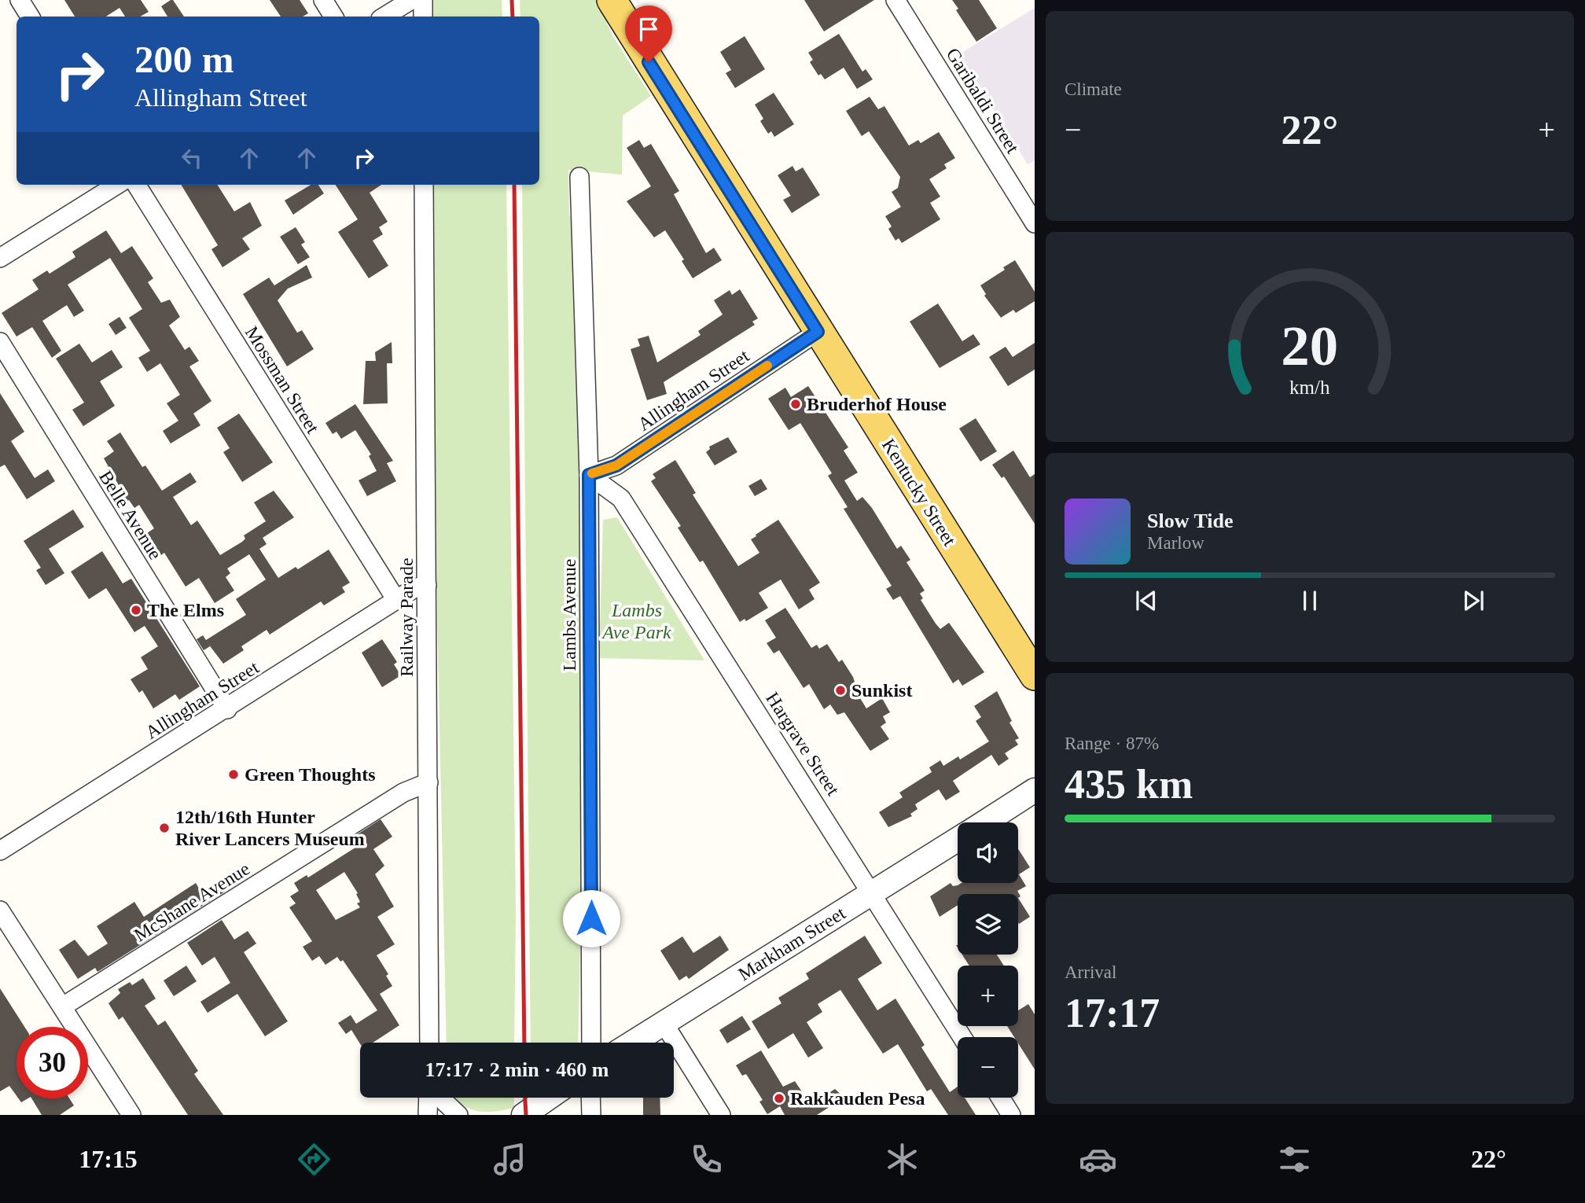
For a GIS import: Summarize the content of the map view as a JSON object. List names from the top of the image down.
{
  "streets": {
    "main road": ["Kentucky Street"],
    "street": [
      "Garibaldi Street",
      "Mossman Street",
      "Allingham Street",
      "Belle Avenue",
      "Lambs Avenue",
      "Railway Parade",
      "Hargrave Street",
      "McShane Avenue",
      "Markham Street"
    ]
  },
  "crossings": [
    ["Mossman Street", "Allingham Street"],
    ["Allingham Street", "Kentucky Street"],
    ["Allingham Street", "Belle Avenue"],
    ["Allingham Street", "Lambs Avenue"],
    ["Allingham Street", "Railway Parade"],
    ["Allingham Street", "Hargrave Street"],
    ["Lambs Avenue", "Hargrave Street"],
    ["Railway Parade", "McShane Avenue"],
    ["Hargrave Street", "Markham Street"]
  ],
  "parks": ["Lambs Ave Park"],
  "places": [
    "Bruderhof House",
    "The Elms",
    "Sunkist",
    "Green Thoughts",
    "12th/16th Hunter River Lancers Museum",
    "Rakkauden Pesa"
  ],
  "page": {
    "tile": [
      "Climate",
      ["Range · 87%", "435 km"],
      ["Arrival", "17:17"]
    ],
    "turn": ["200 m", "Allingham Street"],
    "heat": ["−", "22°", "+"],
    "song": ["Slow Tide", "Marlow"],
    "map_buttons": ["+", "−"],
    "limit": "30",
    "trip": "17:17 · 2 min · 460 m",
    "tabs": ["17:15", "22°"],
    "gauge": ["20", "km/h"]
  }
}
